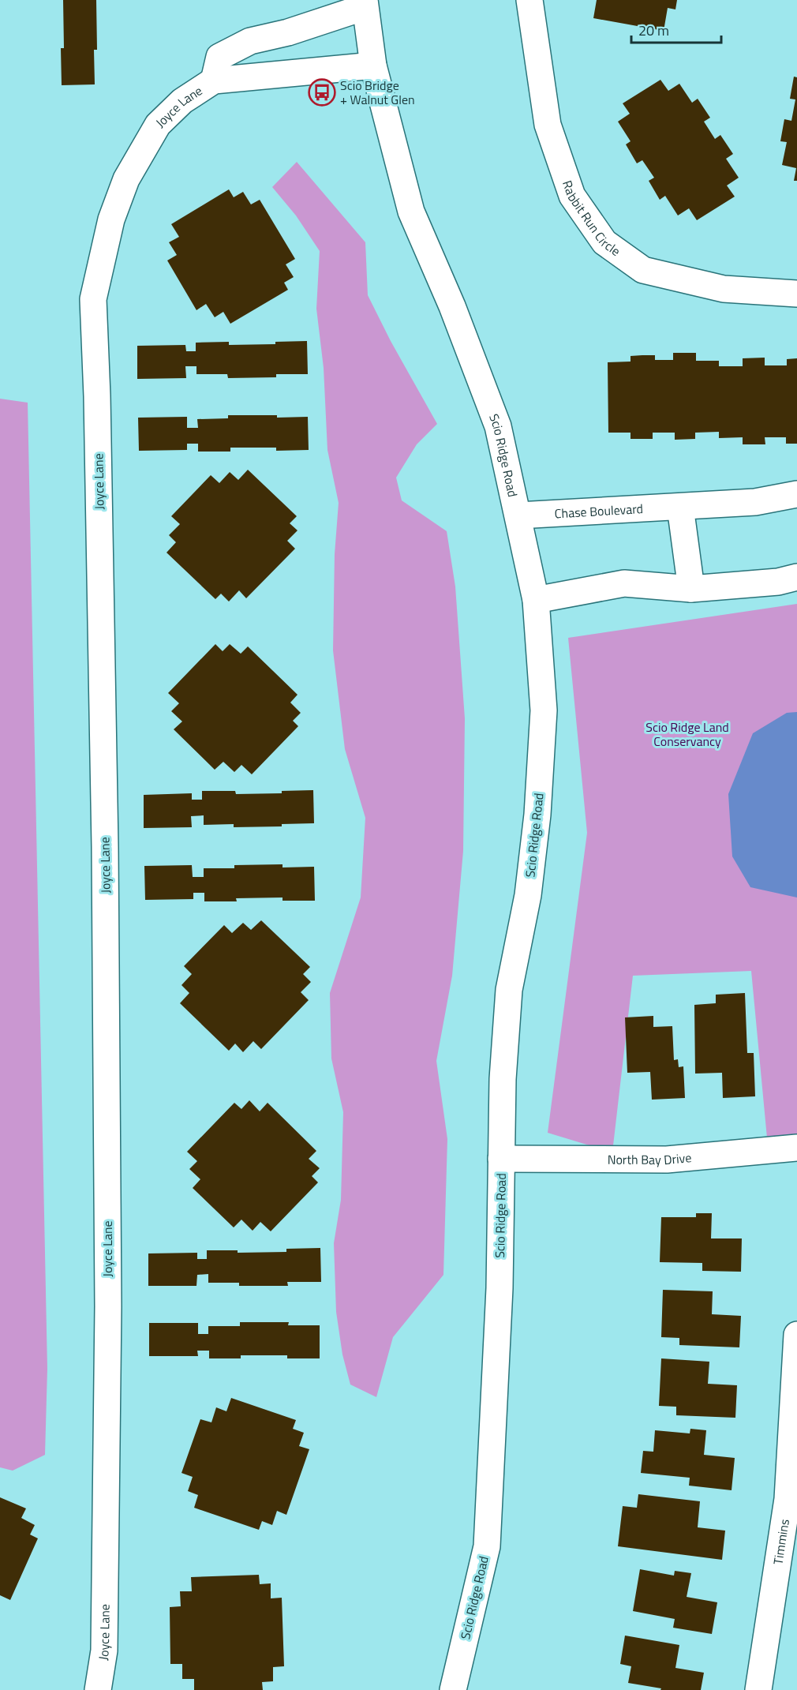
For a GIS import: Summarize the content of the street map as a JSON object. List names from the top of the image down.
{
  "streets": {
    "street": [
      "Joyce Lane",
      "Rabbit Run Circle",
      "Scio Ridge Road",
      "Chase Boulevard",
      "North Bay Drive",
      "Timmins"
    ]
  },
  "crossings": [
    ["Joyce Lane", "Scio Ridge Road"],
    ["Scio Ridge Road", "Chase Boulevard"],
    ["Scio Ridge Road", "North Bay Drive"]
  ],
  "parks": ["Scio Ridge Land Conservancy"],
  "places": {
    "bus stop": ["Scio Bridge + Walnut Glen"]
  },
  "scale_bar": "20 m"
}
